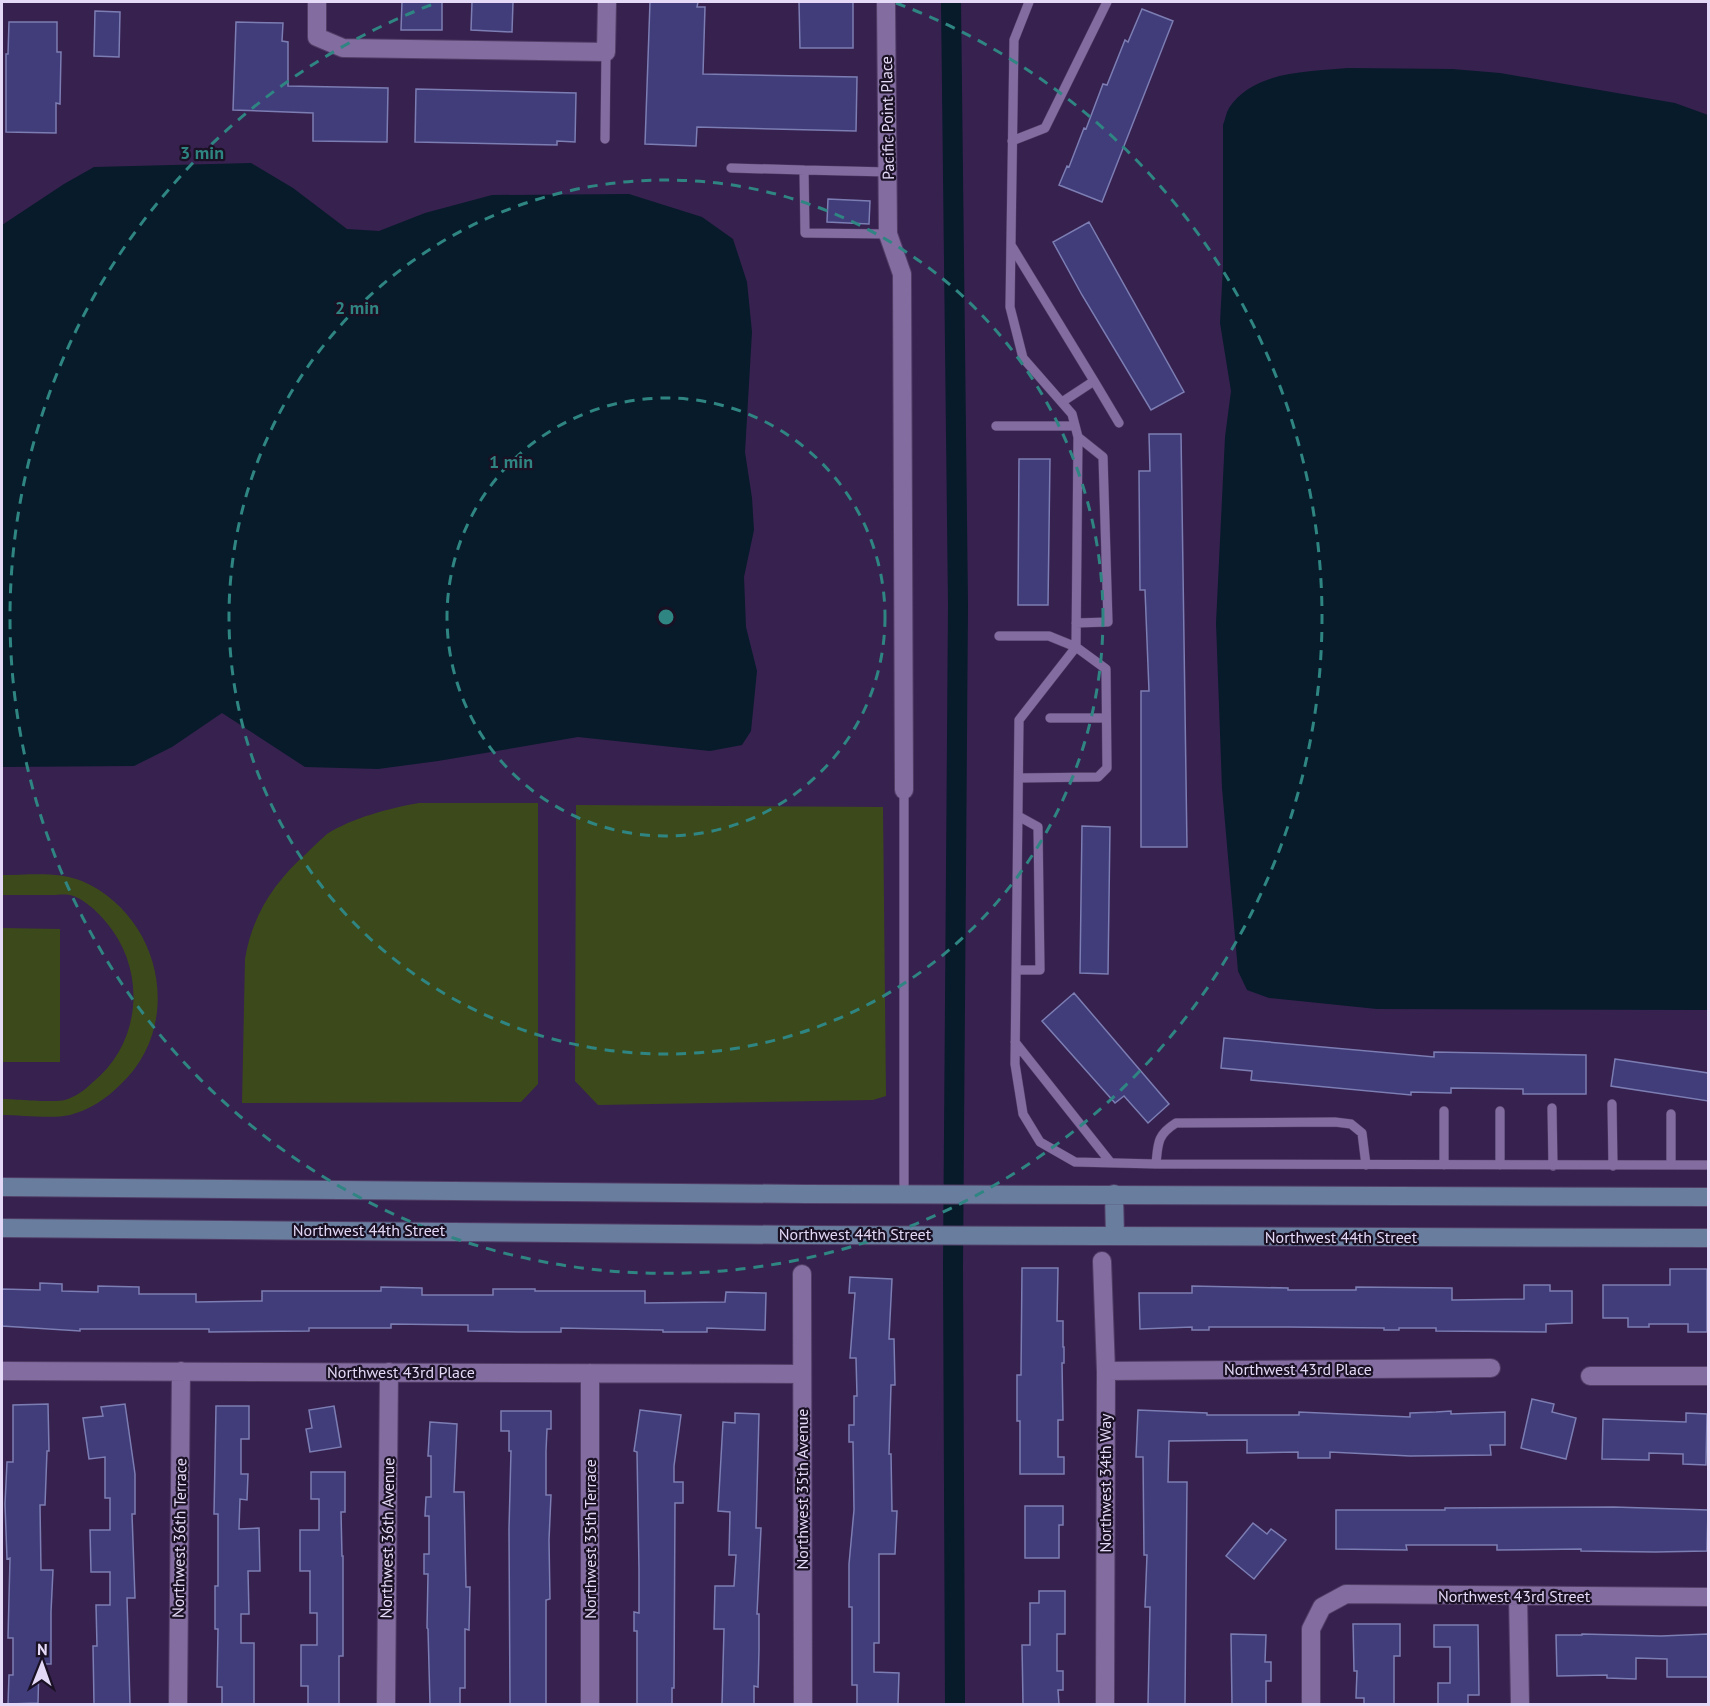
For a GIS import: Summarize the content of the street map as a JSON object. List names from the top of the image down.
{
  "streets": {
    "street": [
      "Pacific Point Place",
      "Northwest 44th Street",
      "Northwest 43rd Place",
      "Northwest 34th Way",
      "Northwest 35th Avenue",
      "Northwest 36th Terrace",
      "Northwest 36th Avenue",
      "Northwest 35th Terrace",
      "Northwest 43rd Street"
    ]
  },
  "crossings": [
    ["Northwest 43rd Place", "Northwest 34th Way"],
    ["Northwest 43rd Place", "Northwest 35th Avenue"],
    ["Northwest 43rd Place", "Northwest 36th Terrace"],
    ["Northwest 43rd Place", "Northwest 36th Avenue"],
    ["Northwest 43rd Place", "Northwest 35th Terrace"]
  ],
  "north": "top",
  "rings": ["3 min", "2 min", "1 min"]
}
